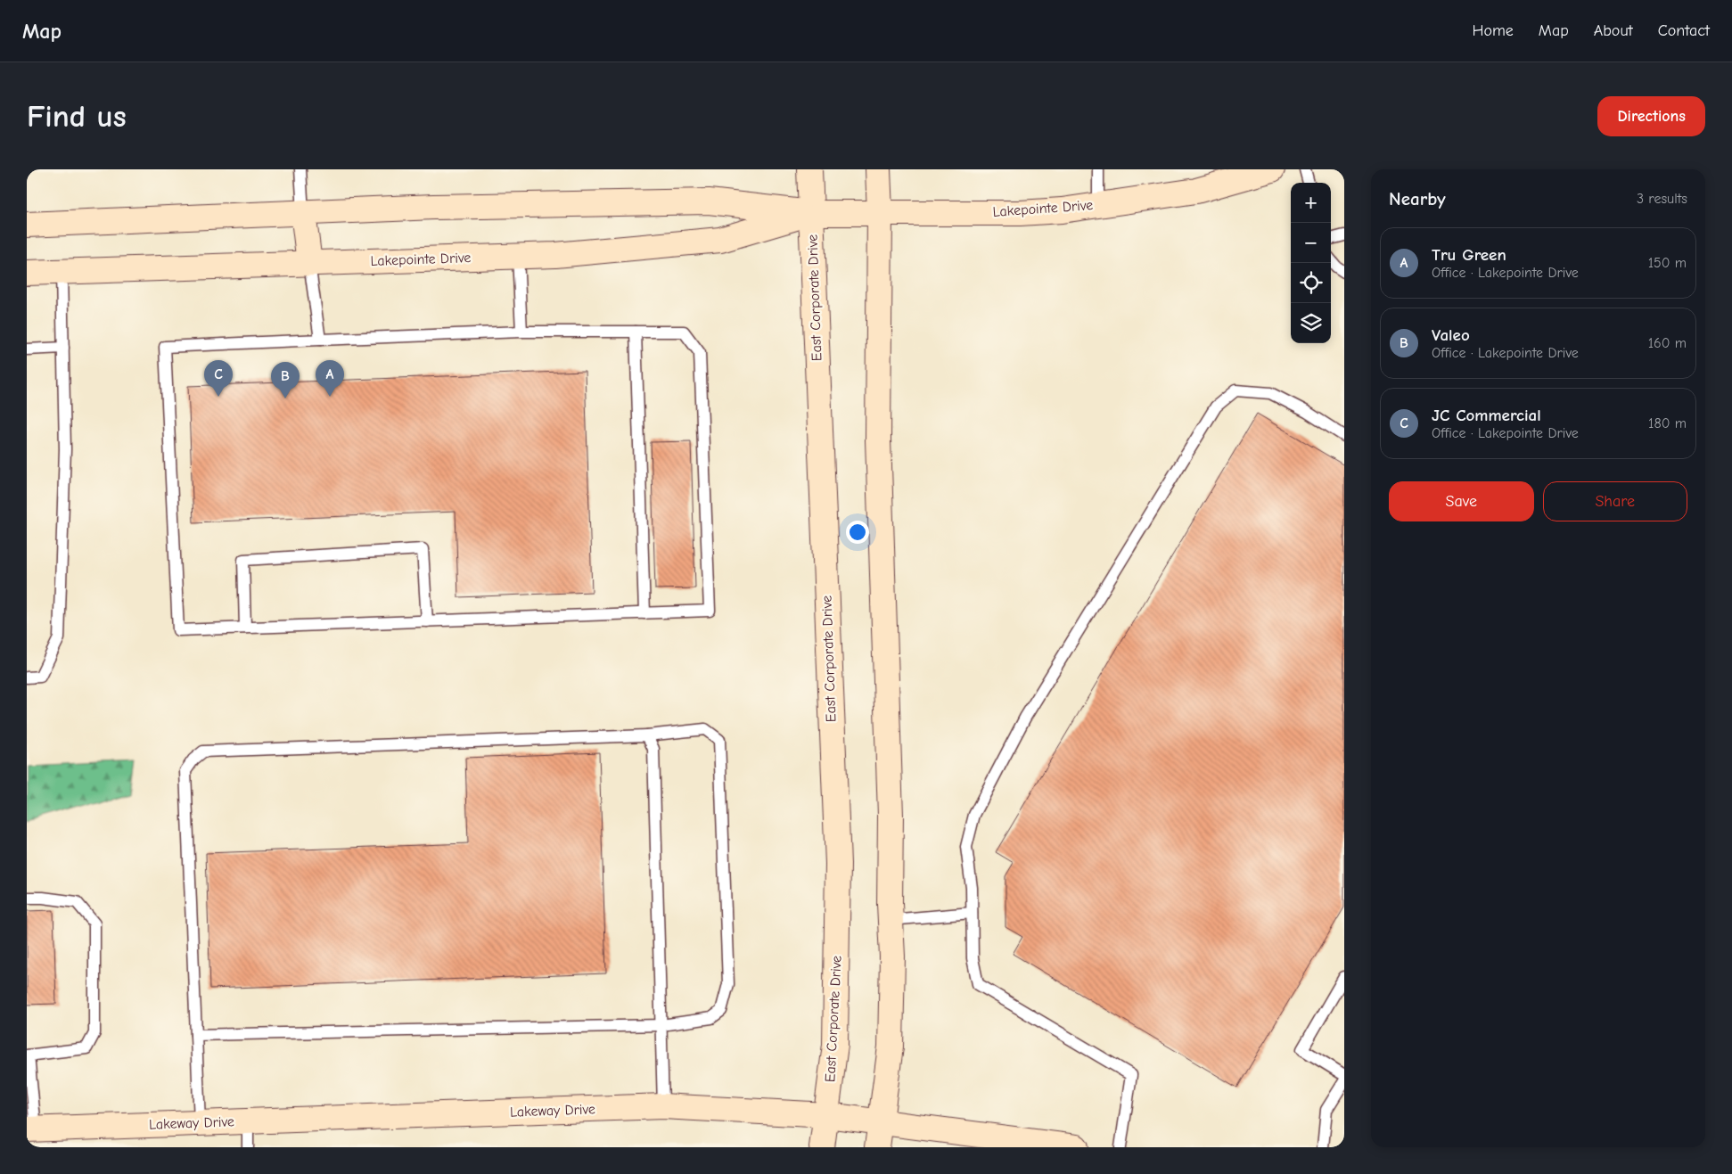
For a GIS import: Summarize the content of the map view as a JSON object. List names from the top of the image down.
{
  "streets": {
    "street": ["Lakepointe Drive", "East Corporate Drive", "Lakeway Drive"]
  },
  "crossings": [
    ["Lakepointe Drive", "East Corporate Drive"],
    ["East Corporate Drive", "Lakeway Drive"]
  ],
  "page": {
    "header": "Map",
    "nav": [
      "Home",
      "Map",
      "About",
      "Contact"
    ],
    "buttons": [
      "Directions",
      ["Save", "Share"]
    ],
    "title": "Find us",
    "heading": ["Nearby", "3 results"],
    "map_buttons": ["+", "−"],
    "list": [
      {
        "mark": "A",
        "name": "Tru Green",
        "note": "Office · Lakepointe Drive",
        "value": "150 m"
      },
      {
        "mark": "B",
        "name": "Valeo",
        "note": "Office · Lakepointe Drive",
        "value": "160 m"
      },
      {
        "mark": "C",
        "name": "JC Commercial",
        "note": "Office · Lakepointe Drive",
        "value": "180 m"
      }
    ],
    "pins": ["A", "C", "B"]
  }
}
